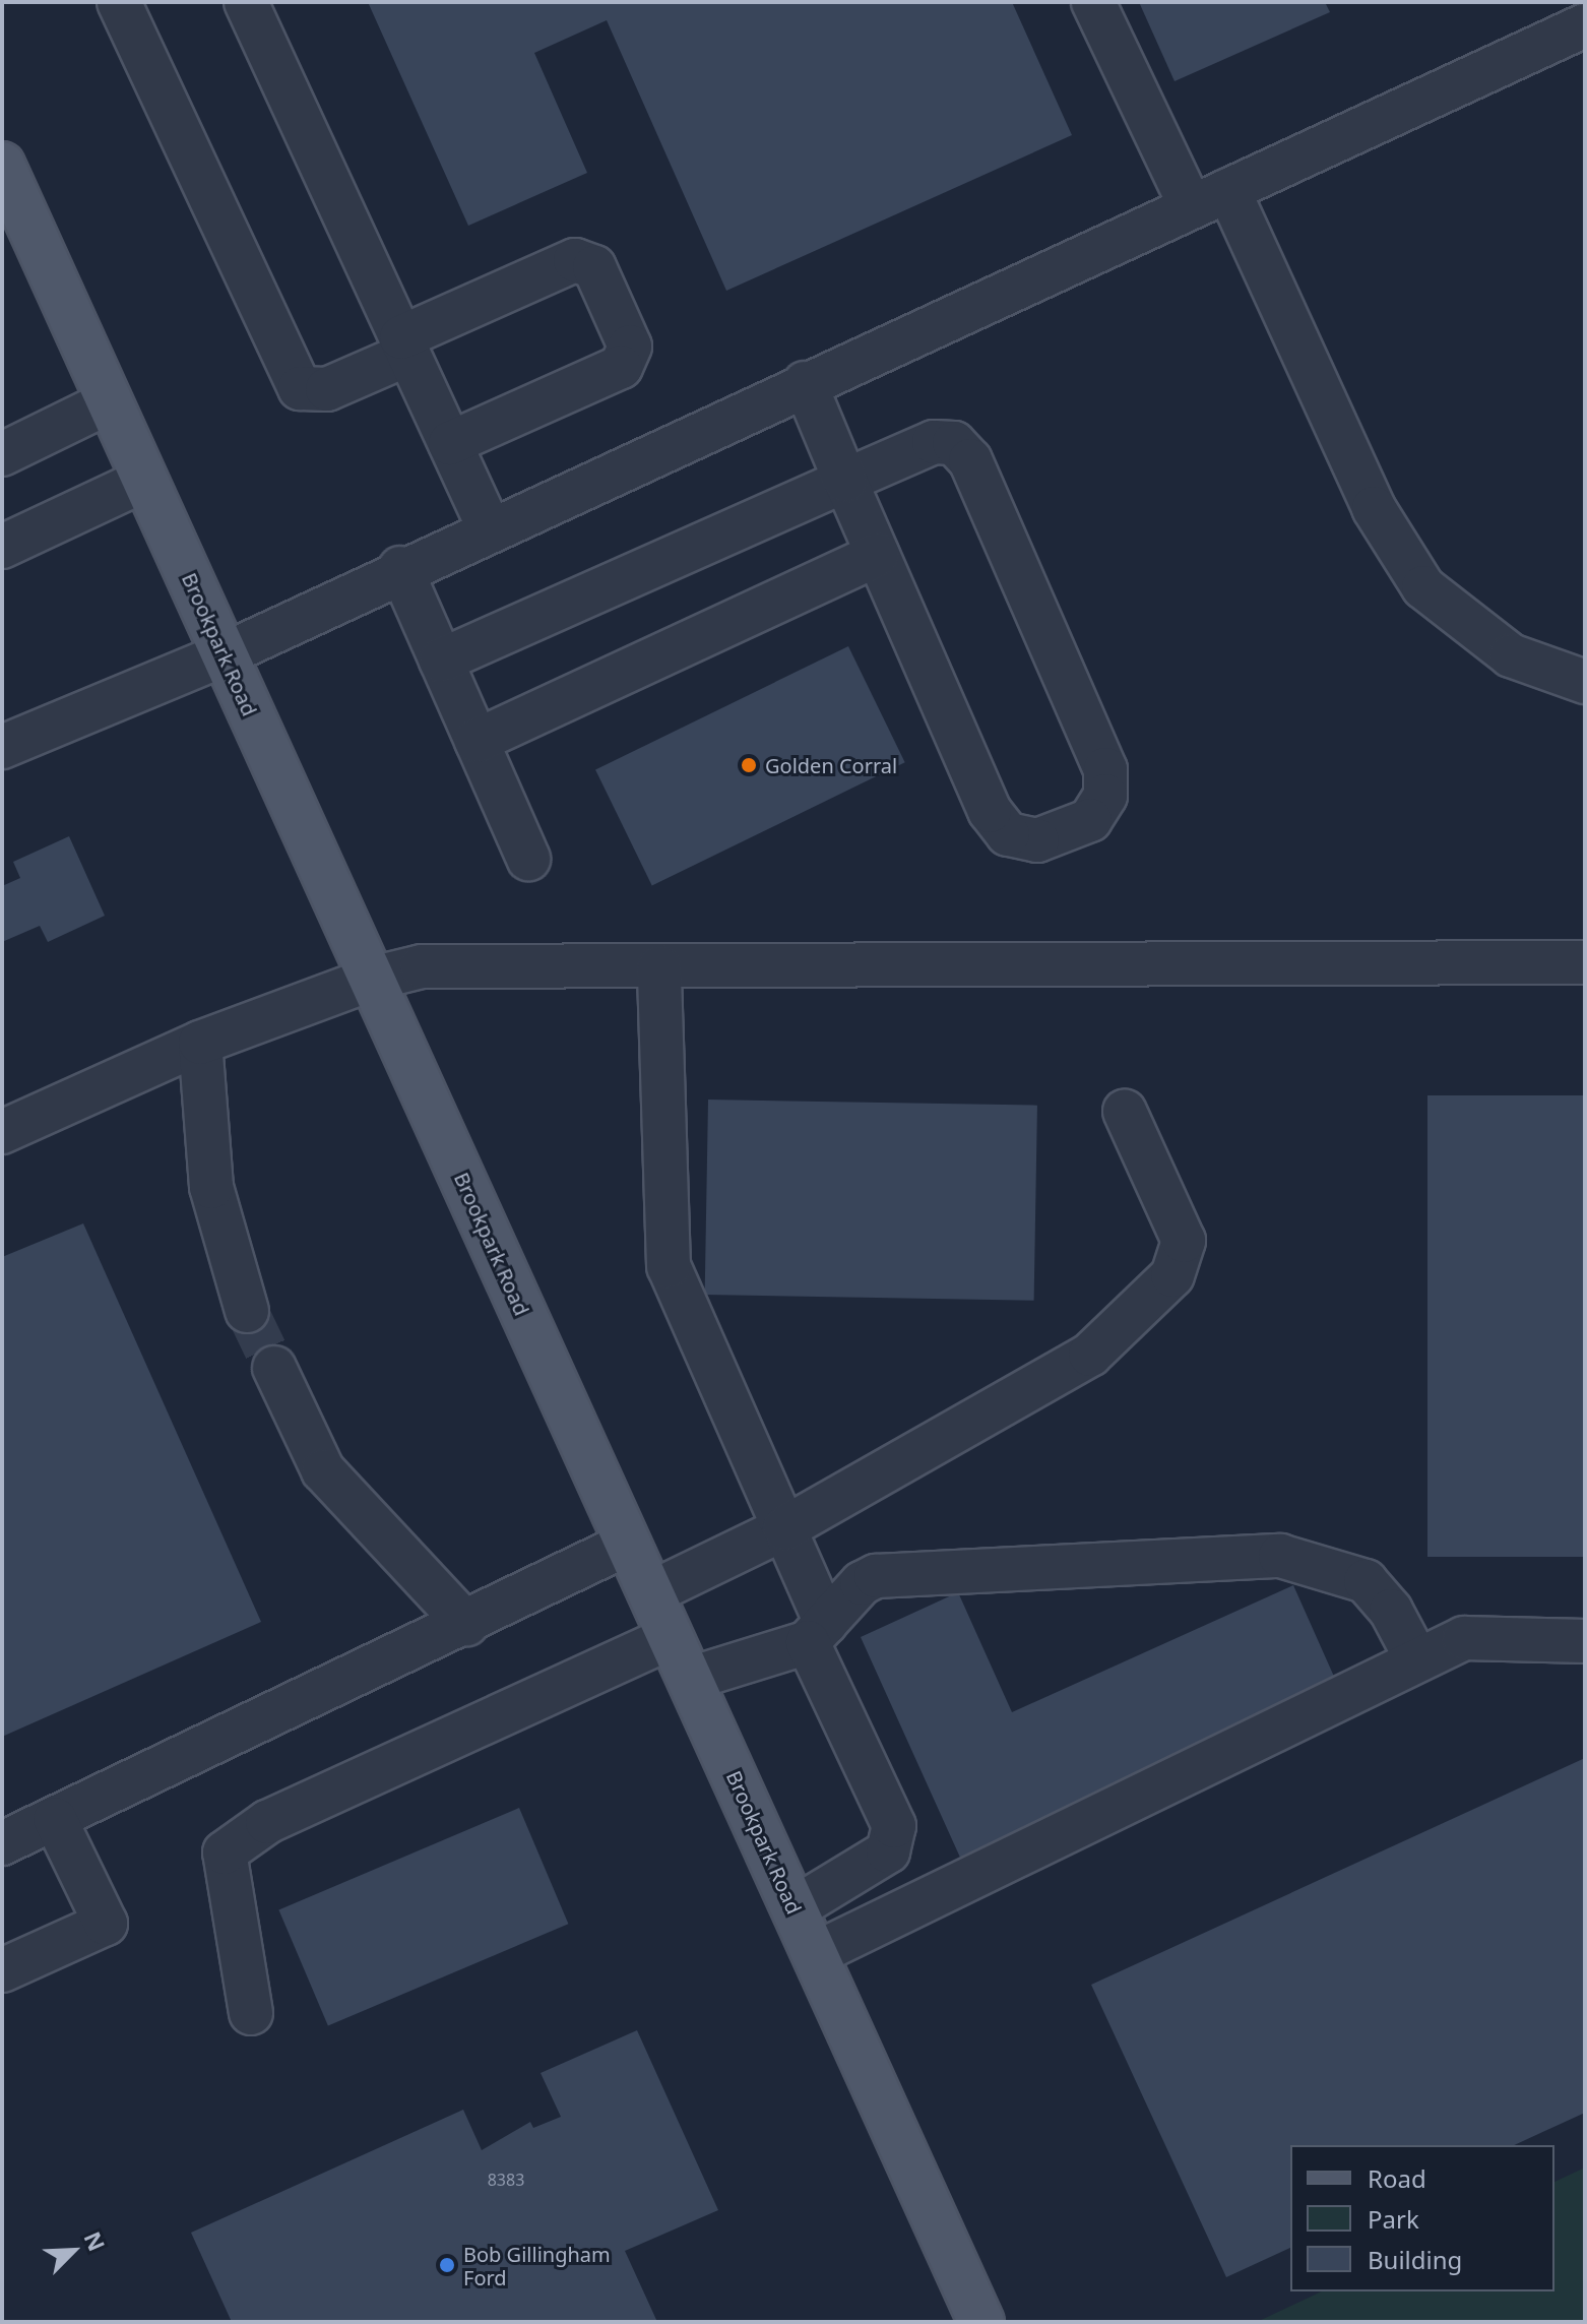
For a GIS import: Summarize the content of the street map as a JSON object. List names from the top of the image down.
{
  "streets": {
    "main road": ["Brookpark Road"]
  },
  "places": ["Golden Corral", "Bob Gillingham Ford"],
  "house_numbers": ["8383"],
  "legend": ["Road", "Park", "Building"],
  "north": "top right"
}
